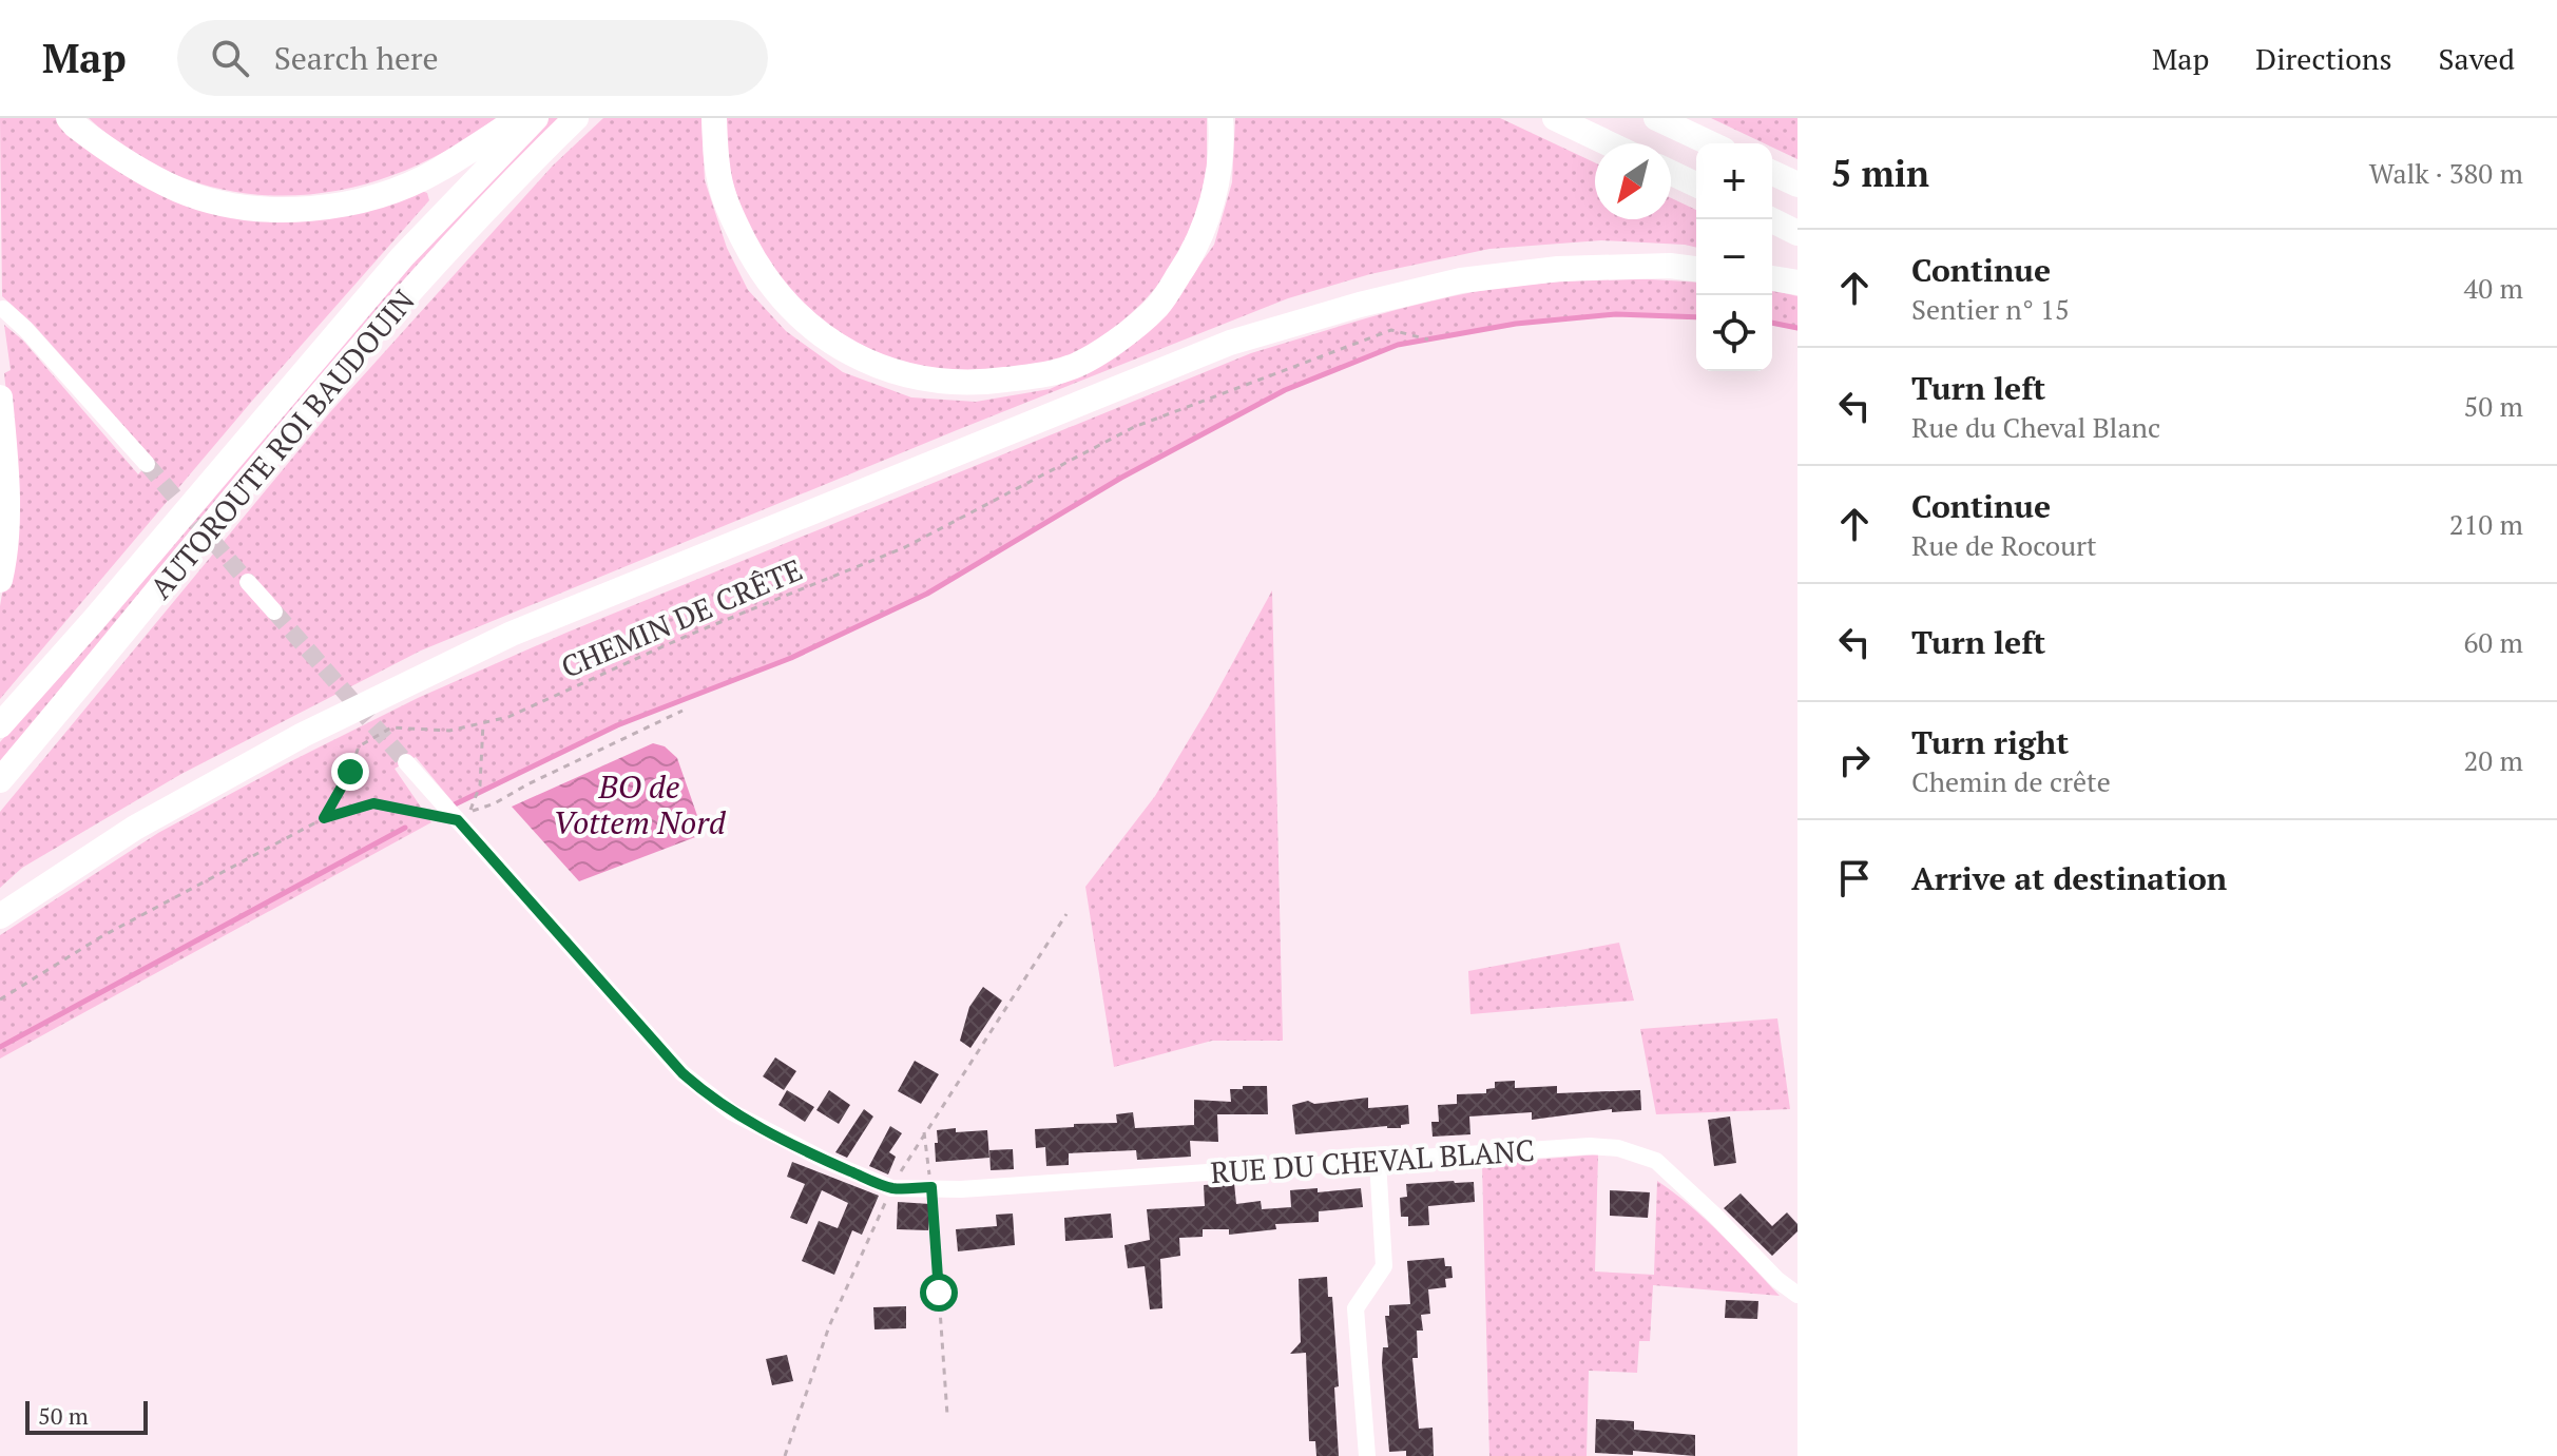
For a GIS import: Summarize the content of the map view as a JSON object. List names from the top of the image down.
{
  "streets": {
    "highway": ["AUTOROUTE ROI BAUDOUIN"],
    "street": ["RUE DU CHEVAL BLANC"],
    "path": ["CHEMIN DE CRÊTE"]
  },
  "water": ["BO de Vottem Nord"],
  "scale_bar": "50 m",
  "north": "bottom left",
  "page": {
    "header": "Map",
    "search": "Search here",
    "nav": ["Map", "Directions", "Saved"],
    "heading": ["5 min", "Walk · 380 m"],
    "map_buttons": ["+", "−"],
    "list": [
      ["Continue", "Sentier n° 15", "40 m"],
      ["Turn left", "Rue du Cheval Blanc", "50 m"],
      ["Continue", "Rue de Rocourt", "210 m"],
      ["Turn left", "60 m"],
      ["Turn right", "Chemin de crête", "20 m"],
      "Arrive at destination"
    ],
    "scale": "50 m"
  }
}
